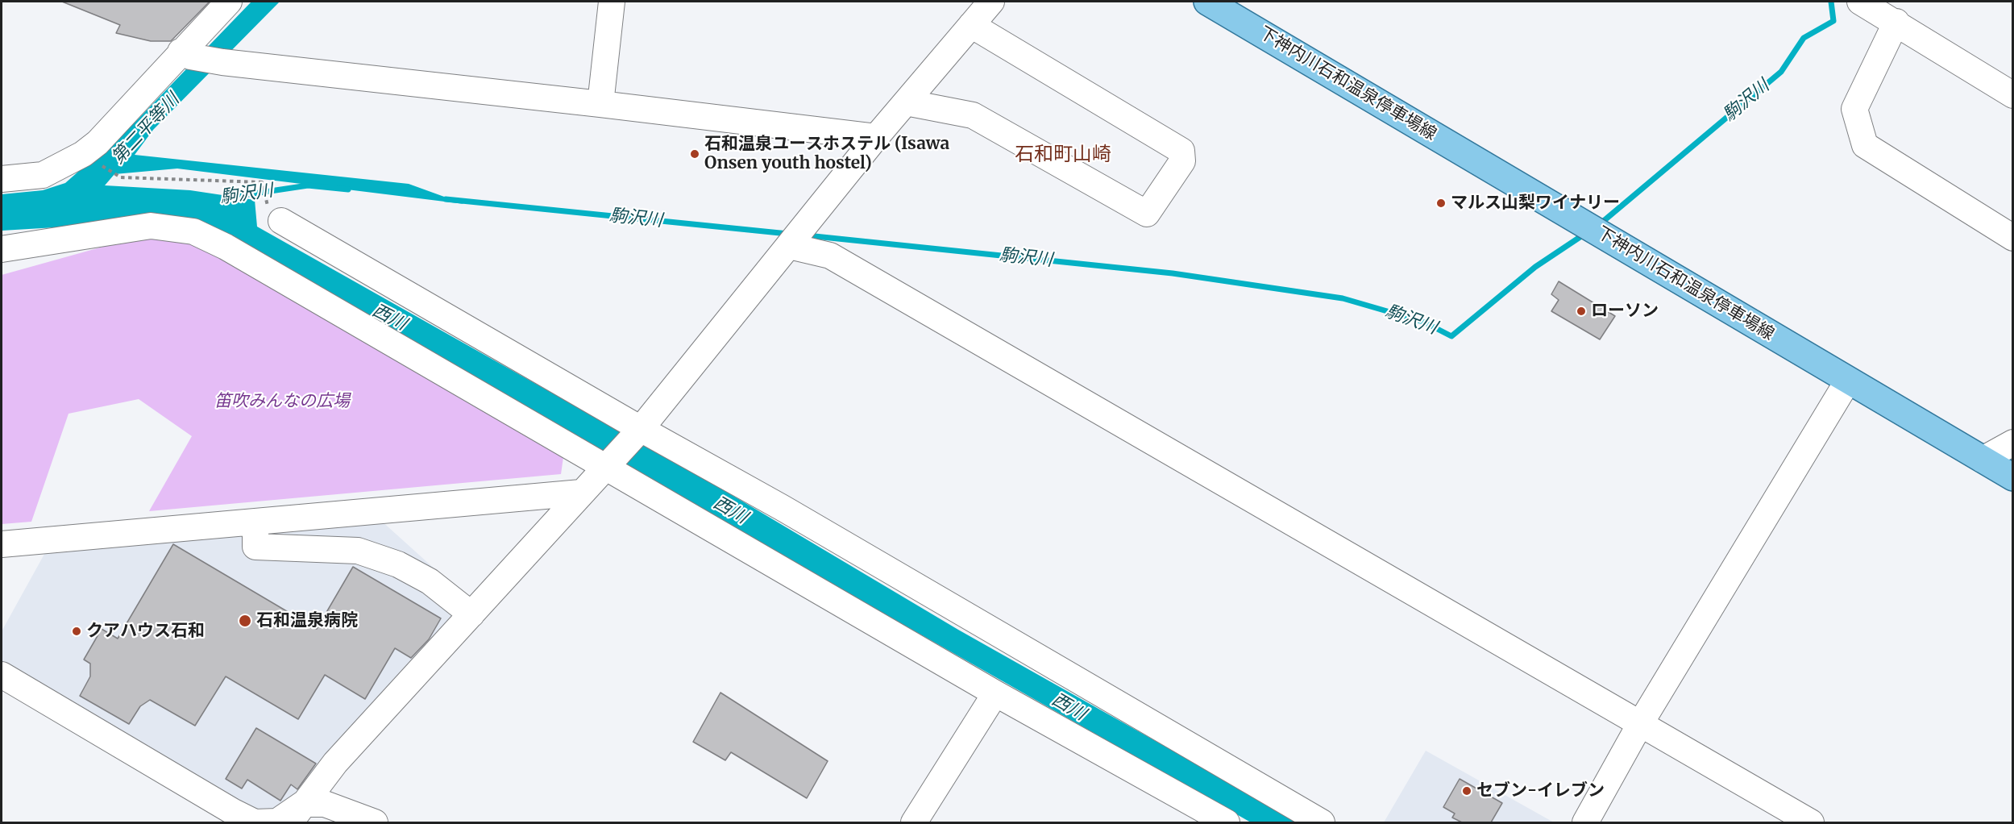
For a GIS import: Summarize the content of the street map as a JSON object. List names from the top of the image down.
{
  "streets": {
    "main road": ["下神内川石和温泉停車場線"]
  },
  "districts": ["石和町山崎"],
  "water": ["駒沢川", "第二平等川", "西川"],
  "parks": ["笛吹みんなの広場"],
  "places": [
    "石和温泉ユースホステル (Isawa Onsen youth hostel)",
    "マルス山梨ワイナリー",
    "ローソン",
    "石和温泉病院",
    "クアハウス石和",
    "セブン-イレブン"
  ]
}
